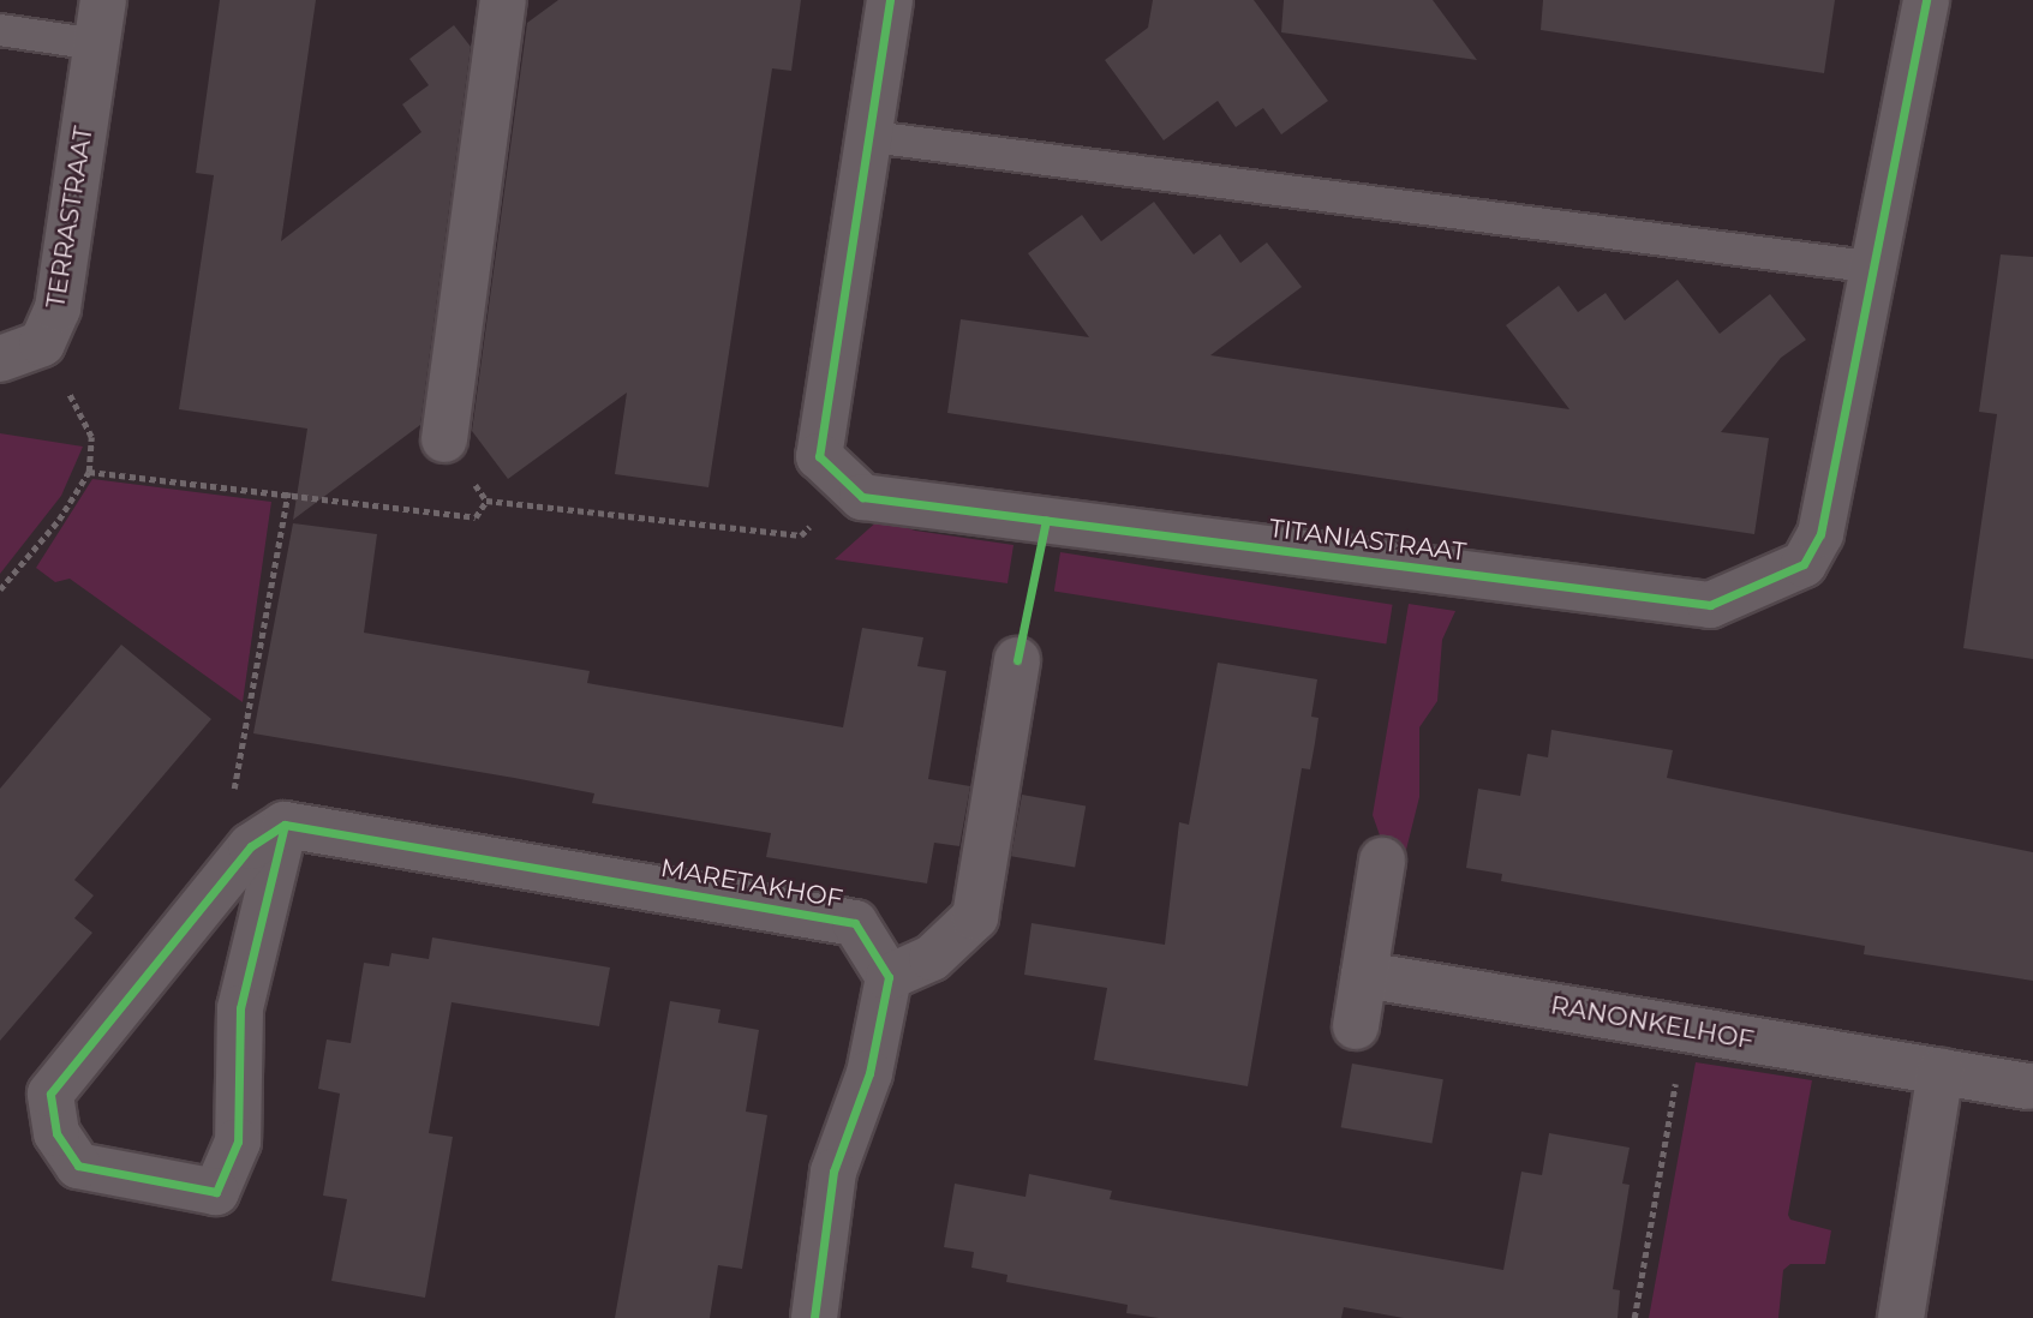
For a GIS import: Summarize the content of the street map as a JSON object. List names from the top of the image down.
{
  "streets": {
    "street": [
      "TERRASTRAAT",
      "TITANIASTRAAT",
      "MARETAKHOF",
      "RANONKELHOF"
    ]
  }
}
